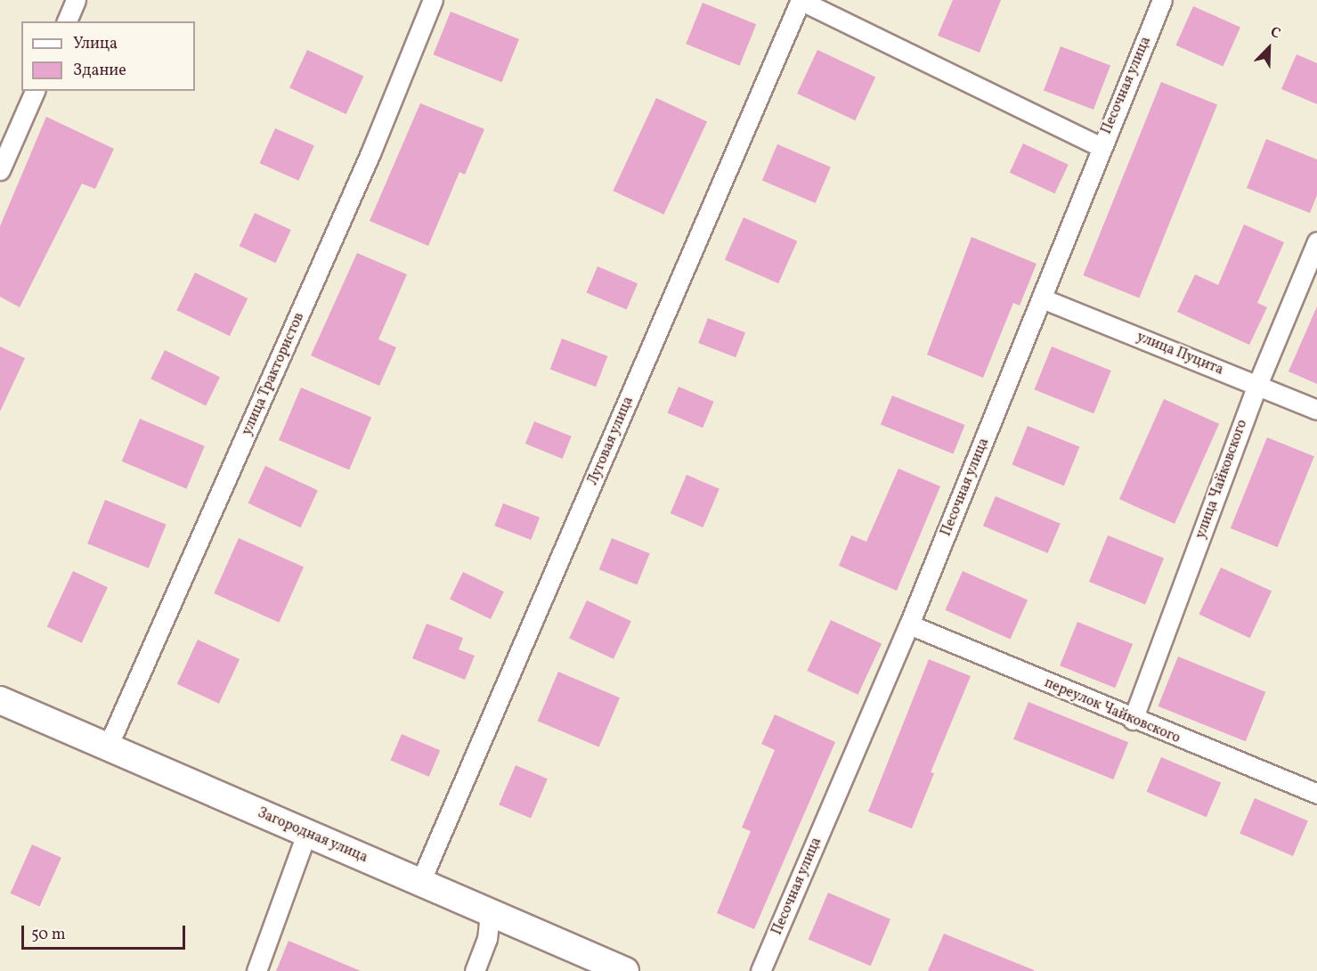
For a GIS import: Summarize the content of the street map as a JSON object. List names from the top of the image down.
{
  "streets": {
    "street": [
      "Песочная улица",
      "улица Пуцита",
      "улица Трактористов",
      "Луговая улица",
      "улица Чайковского",
      "переулок Чайковского",
      "Загородная улица"
    ]
  },
  "crossings": [
    ["Песочная улица", "улица Пуцита"],
    ["Песочная улица", "переулок Чайковского"],
    ["улица Пуцита", "улица Чайковского"],
    ["улица Трактористов", "Загородная улица"],
    ["Луговая улица", "Загородная улица"],
    ["улица Чайковского", "переулок Чайковского"]
  ],
  "legend": ["Улица", "Здание"],
  "scale_bar": "50 m",
  "north": "top right"
}
